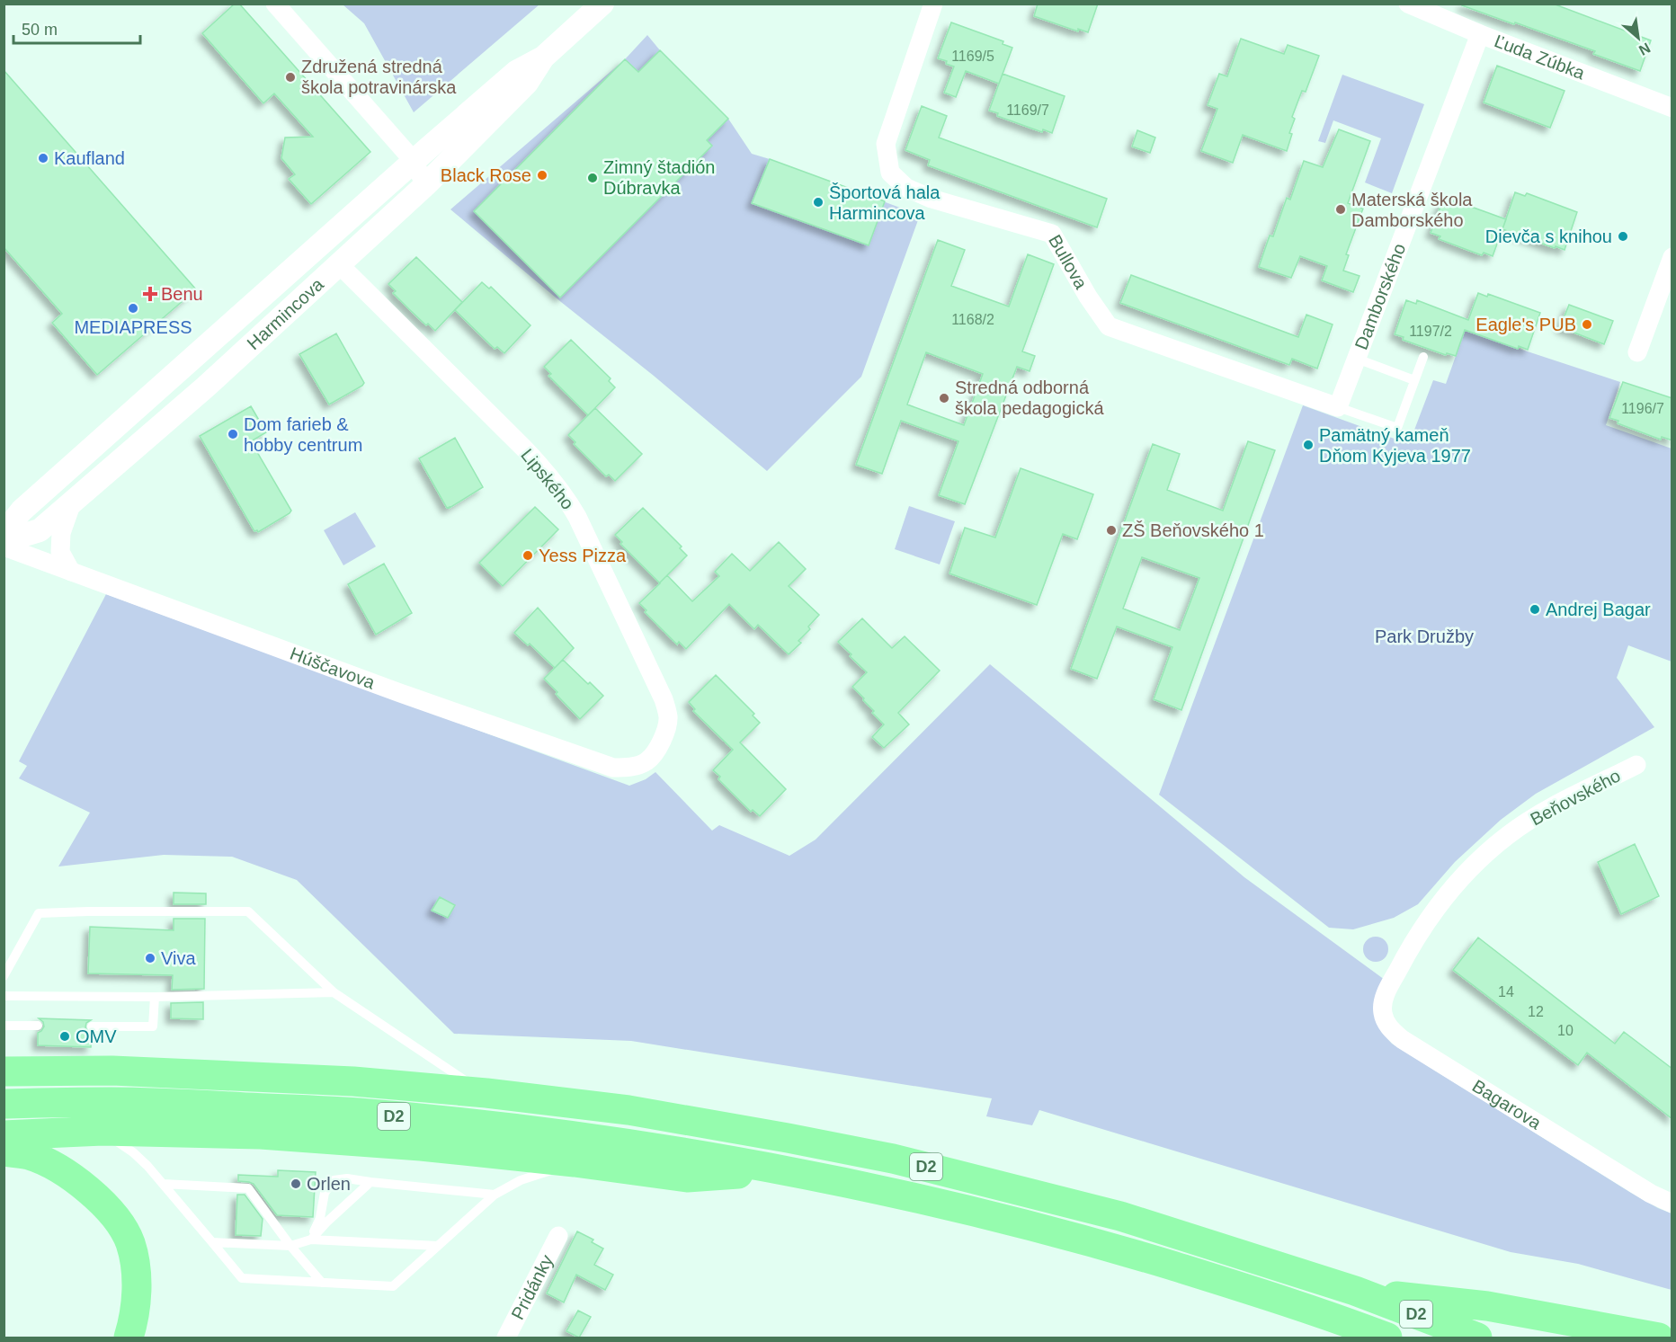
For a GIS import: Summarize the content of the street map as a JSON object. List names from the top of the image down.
{
  "streets": {
    "highway": ["D2"],
    "street": [
      "Ľuda Zúbka",
      "Bullova",
      "Damborského",
      "Harmincova",
      "Lipského",
      "Húščavova",
      "Beňovského",
      "Bagarova",
      "Pridánky"
    ]
  },
  "crossings": [
    ["Ľuda Zúbka", "Damborského"],
    ["Bullova", "Damborského"],
    ["Harmincova", "Lipského"],
    ["Lipského", "Húščavova"],
    ["Beňovského", "Bagarova"]
  ],
  "parks": ["Park Družby"],
  "places": {
    "other": [
      "Združená stredná škola potravinárska",
      "Kaufland",
      "Black Rose",
      "Zimný štadión Dúbravka",
      "Športová hala Harmincova",
      "Materská škola Damborského",
      "Dievča s knihou",
      "MEDIAPRESS",
      "Eagle's PUB",
      "Stredná odborná škola pedagogická",
      "Dom farieb & hobby centrum",
      "Pamätný kameň Dňom Kyjeva 1977",
      "ZŠ Beňovského 1",
      "Yess Pizza",
      "Andrej Bagar",
      "Viva",
      "OMV",
      "Orlen"
    ],
    "health": ["Benu"]
  },
  "house_numbers": [
    "1169/5",
    "1169/7",
    "1168/2",
    "1197/2",
    "1196/7",
    "14",
    "12",
    "10"
  ],
  "scale_bar": "50 m",
  "north": "bottom right"
}
